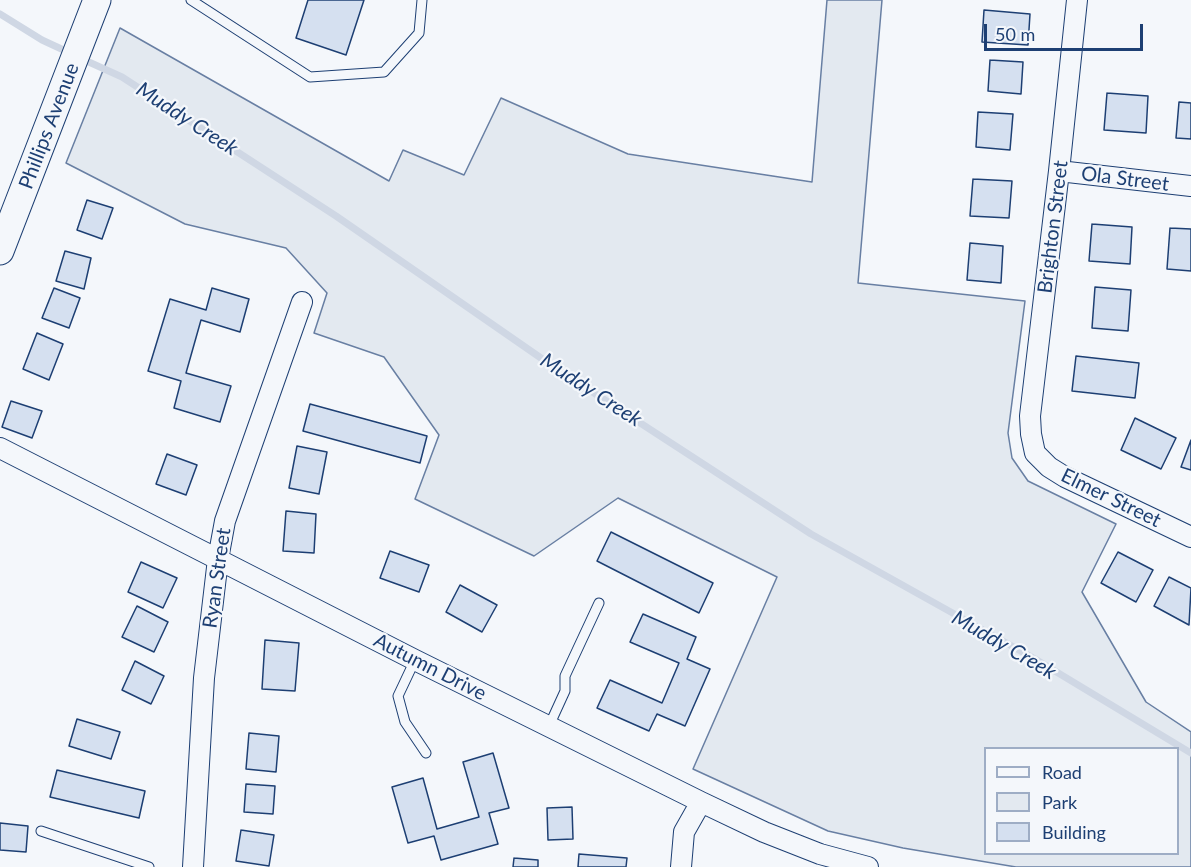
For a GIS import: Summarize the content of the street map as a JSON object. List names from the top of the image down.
{
  "streets": {
    "street": [
      "Phillips Avenue",
      "Ola Street",
      "Brighton Street",
      "Elmer Street",
      "Ryan Street",
      "Autumn Drive"
    ]
  },
  "crossings": [
    ["Ola Street", "Brighton Street"],
    ["Brighton Street", "Elmer Street"],
    ["Ryan Street", "Autumn Drive"]
  ],
  "water": ["Muddy Creek"],
  "legend": ["Road", "Park", "Building"],
  "scale_bar": "50 m"
}
